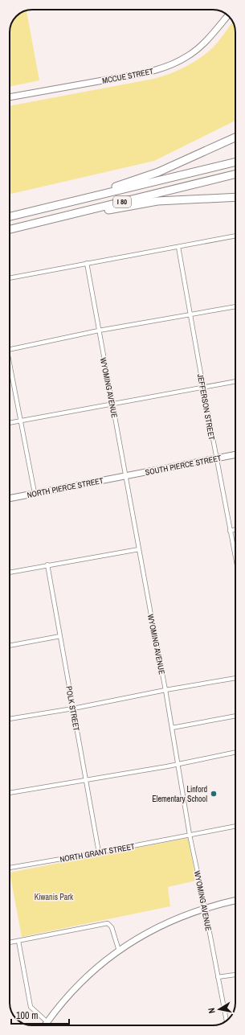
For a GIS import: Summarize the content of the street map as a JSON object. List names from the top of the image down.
{
  "streets": {
    "highway": ["I 80"],
    "main road": ["MCCUE STREET", "SOUTH PIERCE STREET", "NORTH PIERCE STREET"],
    "street": [
      "WYOMING AVENUE",
      "JEFFERSON STREET",
      "POLK STREET",
      "NORTH GRANT STREET"
    ]
  },
  "crossings": [
    ["WYOMING AVENUE", "SOUTH PIERCE STREET"],
    ["WYOMING AVENUE", "NORTH PIERCE STREET"],
    ["WYOMING AVENUE", "NORTH GRANT STREET"],
    ["JEFFERSON STREET", "SOUTH PIERCE STREET"],
    ["SOUTH PIERCE STREET", "NORTH PIERCE STREET"],
    ["POLK STREET", "NORTH GRANT STREET"]
  ],
  "parks": ["Kiwanis Park"],
  "places": ["Linford Elementary School"],
  "scale_bar": "100 m",
  "north": "left"
}
